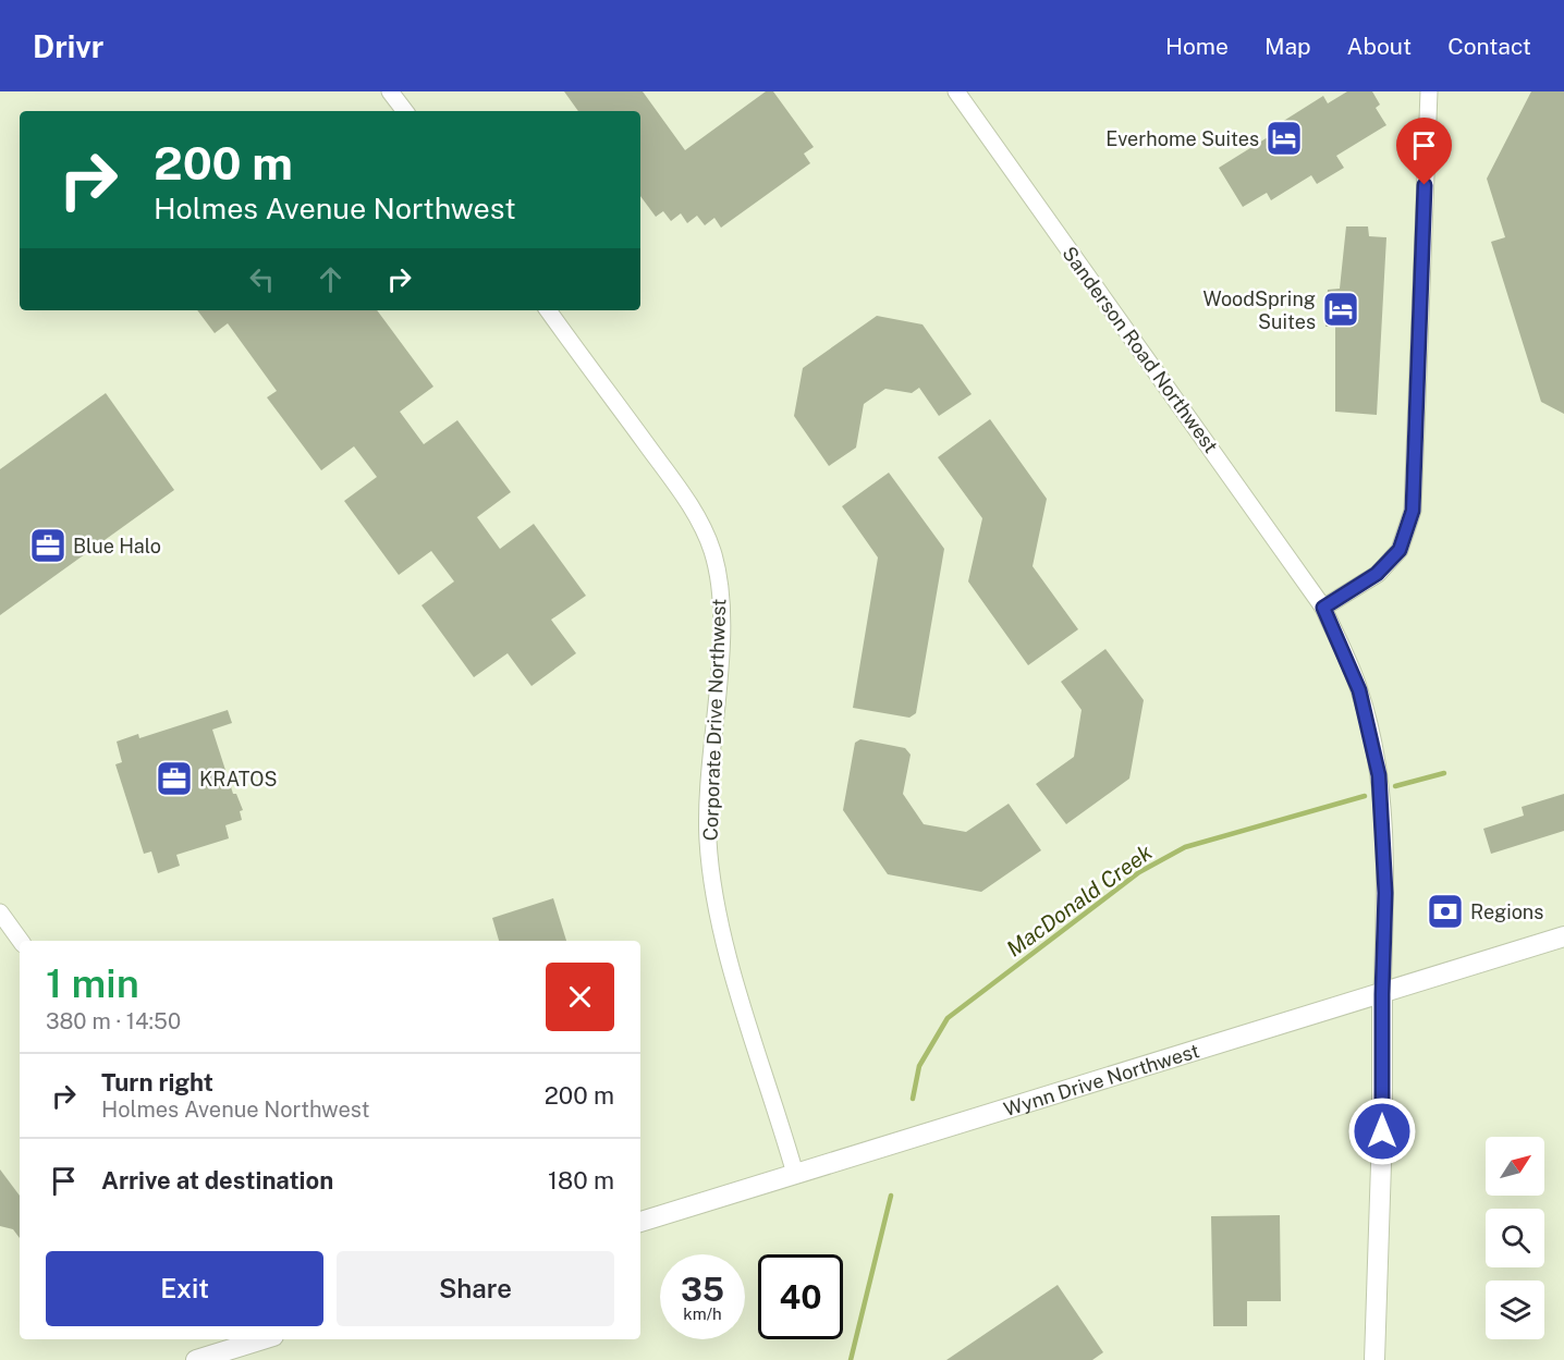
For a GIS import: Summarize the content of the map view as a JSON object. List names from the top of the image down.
{
  "streets": {
    "street": ["Sanderson Road Northwest", "Corporate Drive Northwest", "Wynn Drive Northwest"]
  },
  "crossings": [
    ["Sanderson Road Northwest", "Wynn Drive Northwest"],
    ["Corporate Drive Northwest", "Wynn Drive Northwest"]
  ],
  "water": ["MacDonald Creek"],
  "places": {
    "hotel": ["Everhome Suites", "WoodSpring Suites"],
    "office": ["Blue Halo", "KRATOS"],
    "bank": ["Regions"]
  },
  "north": "top right",
  "page": {
    "header": "Drivr",
    "nav": [
      "Home",
      "Map",
      "About",
      "Contact"
    ],
    "turn": ["200 m", "Holmes Avenue Northwest"],
    "heading": ["1 min", "380 m · 14:50"],
    "list": [
      {
        "name": "Turn right",
        "note": "Holmes Avenue Northwest",
        "value": "200 m"
      },
      {
        "name": "Arrive at destination",
        "value": "180 m"
      }
    ],
    "buttons": ["Exit", "Share"],
    "speed": "35 km/h",
    "limit": "40"
  }
}
